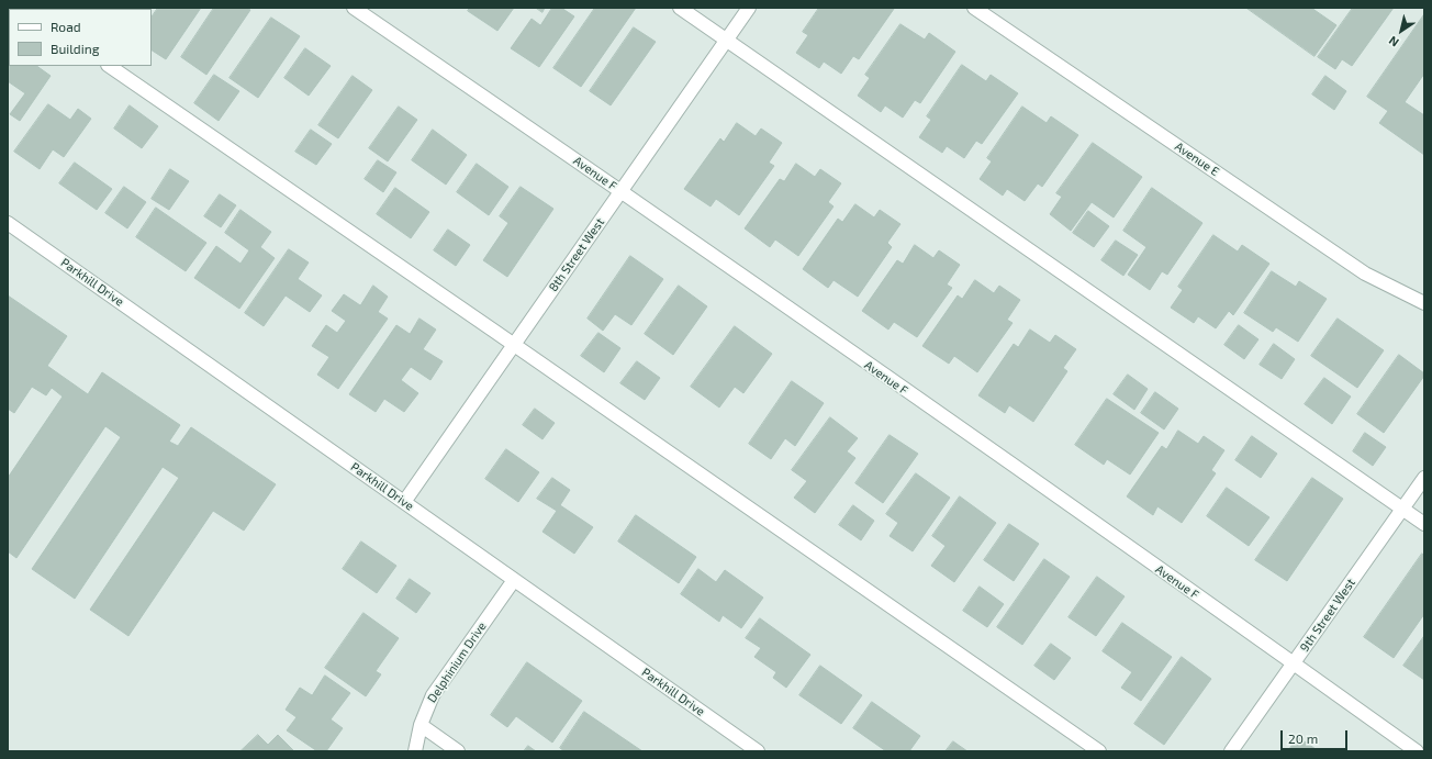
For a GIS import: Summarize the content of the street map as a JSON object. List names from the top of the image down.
{
  "streets": {
    "street": [
      "Avenue E",
      "Avenue F",
      "8th Street West",
      "Parkhill Drive",
      "9th Street West",
      "Delphinium Drive"
    ]
  },
  "crossings": [
    ["Avenue F", "8th Street West"],
    ["Avenue F", "9th Street West"],
    ["8th Street West", "Parkhill Drive"],
    ["Parkhill Drive", "Delphinium Drive"]
  ],
  "legend": ["Road", "Building"],
  "scale_bar": "20 m",
  "north": "bottom left"
}
